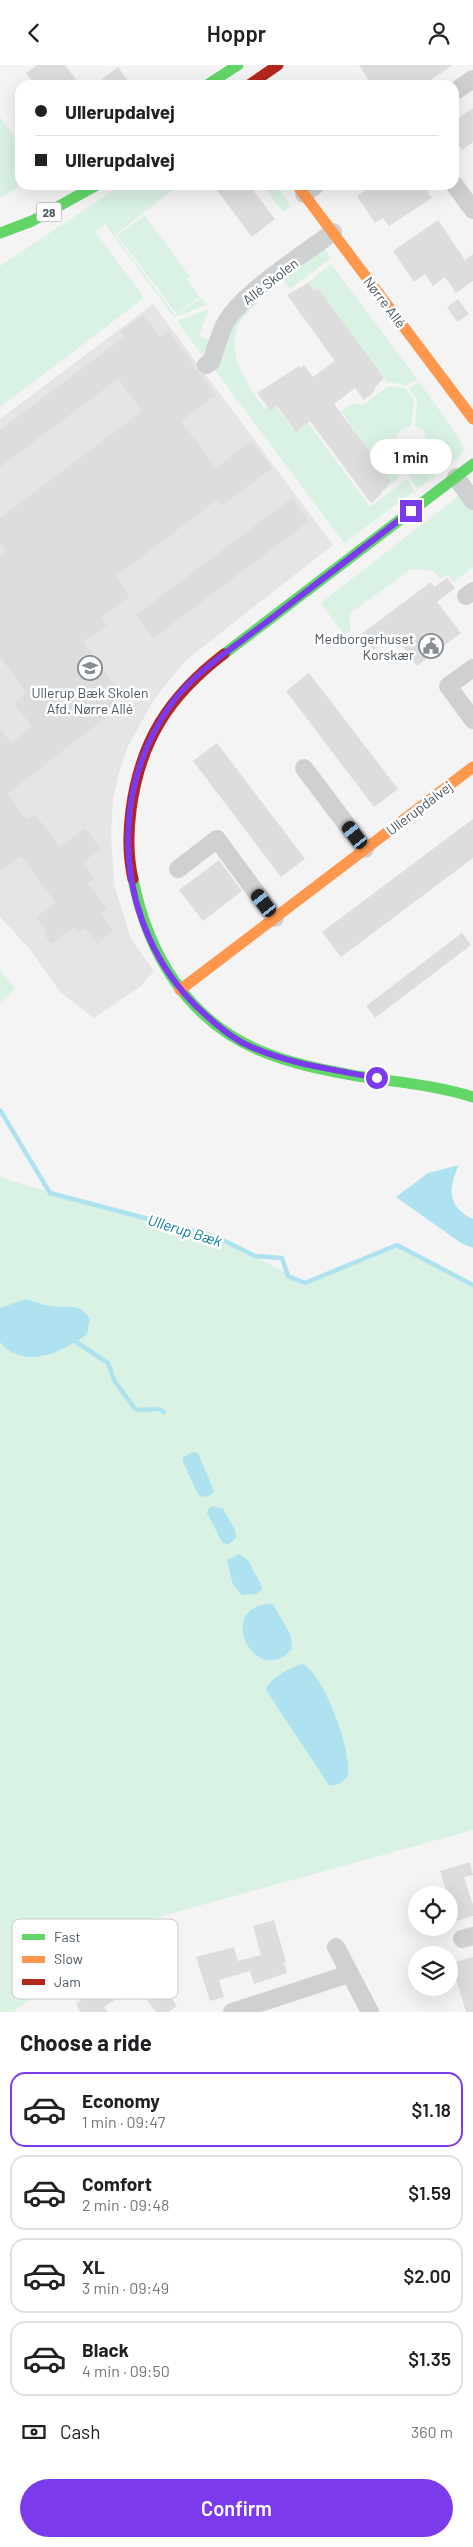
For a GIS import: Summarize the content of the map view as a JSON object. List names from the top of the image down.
{
  "streets": {
    "street": [
      "28",
      "Allé Skolen",
      "Nørre Allé",
      "Ullerupdalvej"
    ]
  },
  "crossings": [
    ["Allé Skolen", "Nørre Allé"]
  ],
  "water": ["Ullerup Bæk"],
  "places": {
    "public building": ["Medborgerhuset Korskær"],
    "school or university": ["Ullerup Bæk Skolen Afd. Nørre Allé"]
  },
  "legend": ["Fast", "Slow", "Jam"],
  "page": {
    "header": "Hoppr",
    "banner": ["Ullerupdalvej", "Ullerupdalvej"],
    "bubble": "1 min",
    "heading": "Choose a ride",
    "list": [
      {
        "name": "Economy",
        "note": "1 min · 09:47",
        "value": "$1.18"
      },
      {
        "name": "Comfort",
        "note": "2 min · 09:48",
        "value": "$1.59"
      },
      {
        "name": "XL",
        "note": "3 min · 09:49",
        "value": "$2.00"
      },
      {
        "name": "Black",
        "note": "4 min · 09:50",
        "value": "$1.35"
      }
    ],
    "pay": ["Cash", "360 m"],
    "buttons": "Confirm"
  }
}
